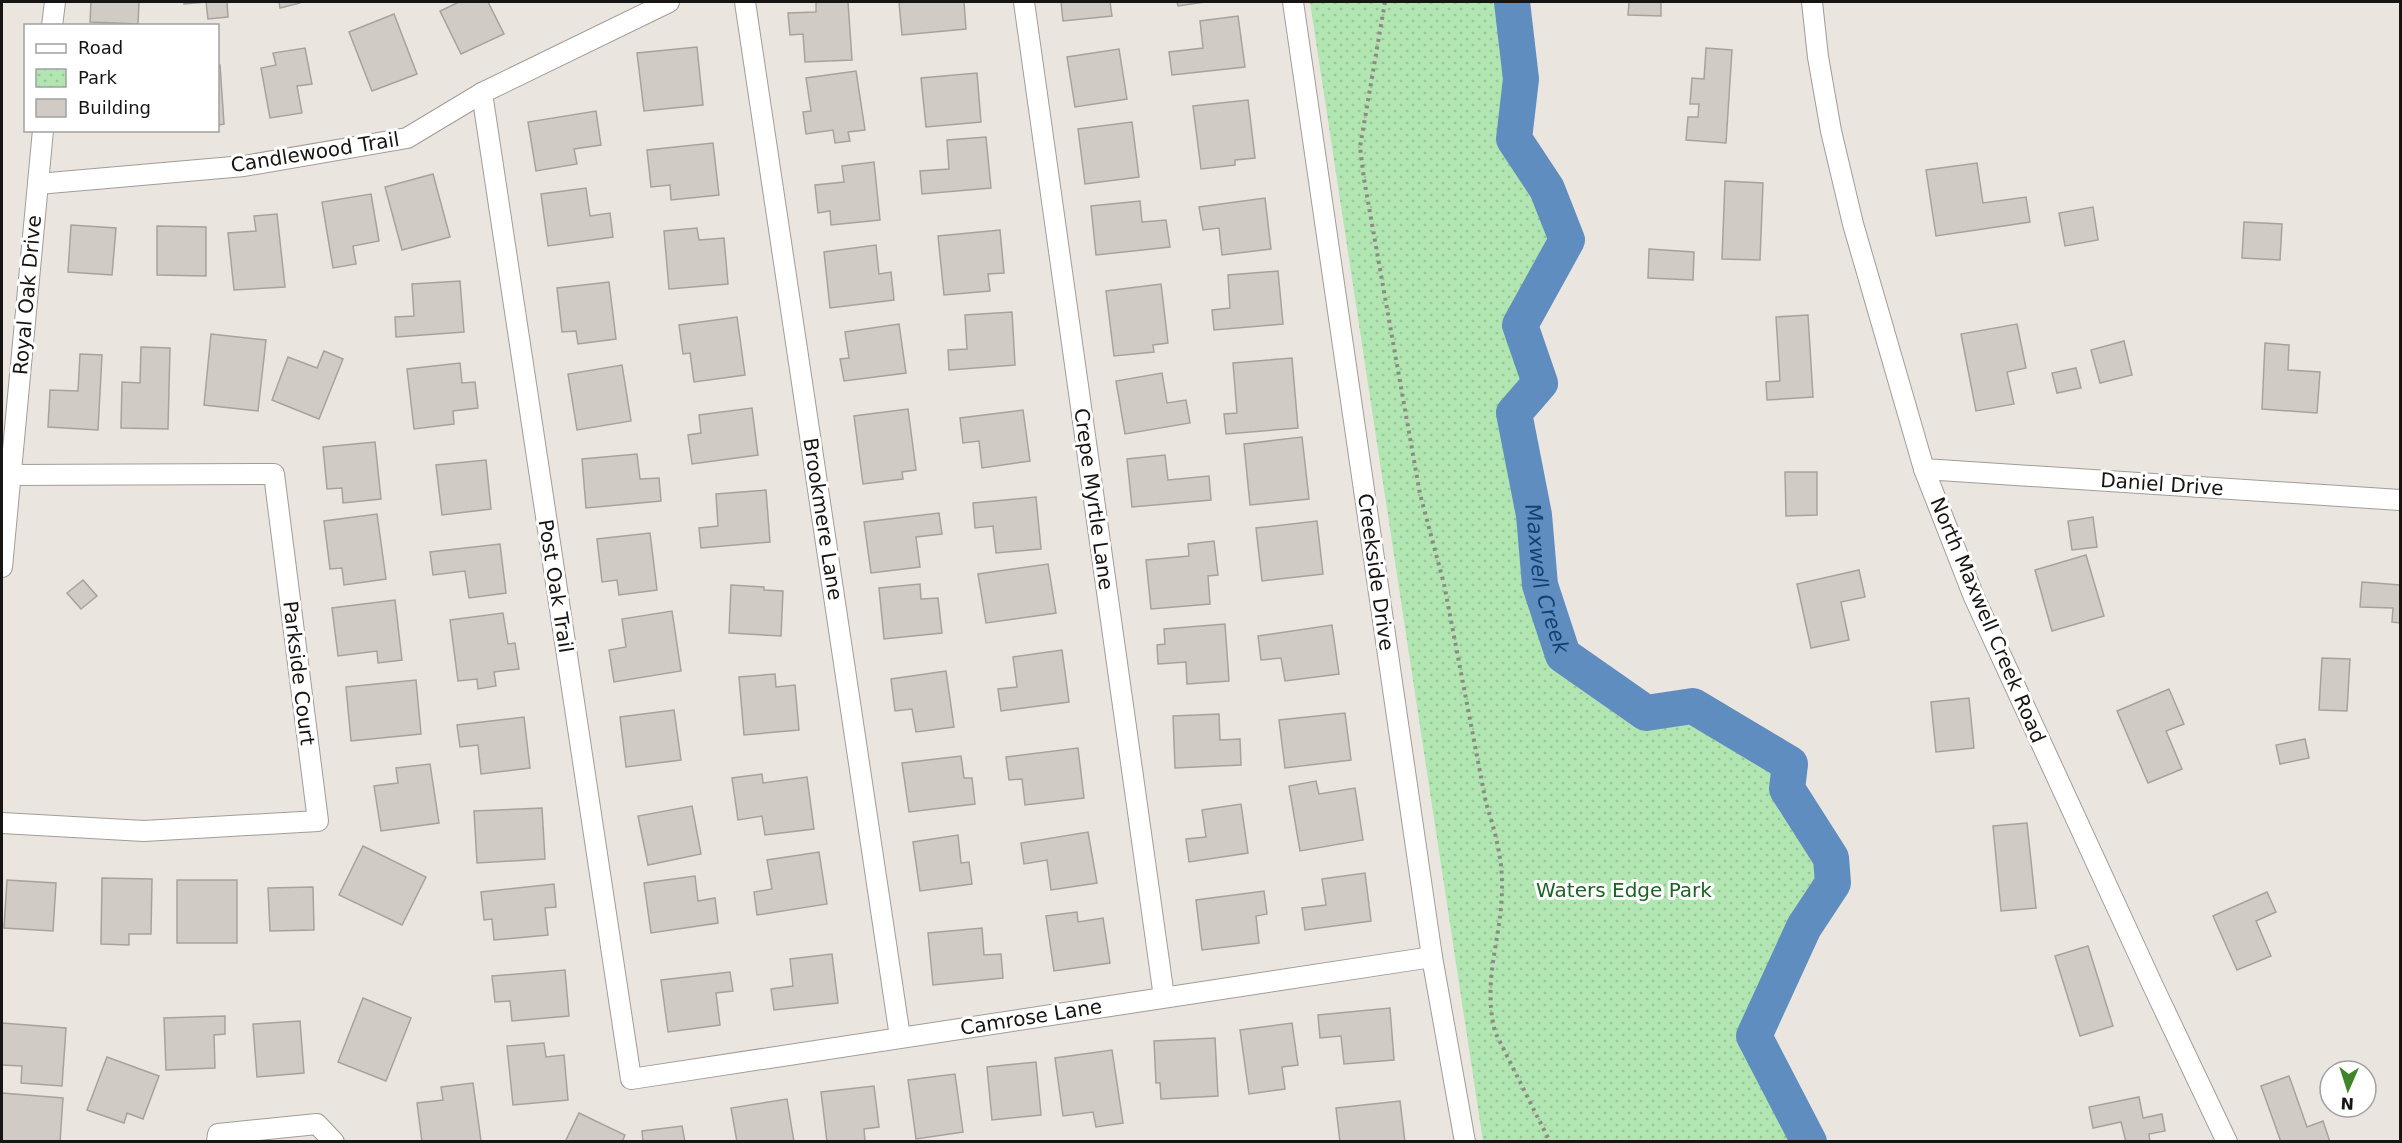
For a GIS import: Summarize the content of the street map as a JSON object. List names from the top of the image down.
{
  "streets": {
    "street": [
      "Candlewood Trail",
      "Royal Oak Drive",
      "Daniel Drive",
      "Crepe Myrtle Lane",
      "Brookmere Lane",
      "Creekside Drive",
      "Post Oak Trail",
      "North Maxwell Creek Road",
      "Parkside Court",
      "Camrose Lane"
    ]
  },
  "crossings": [
    ["Candlewood Trail", "Royal Oak Drive"],
    ["Candlewood Trail", "Post Oak Trail"],
    ["Royal Oak Drive", "Parkside Court"],
    ["Daniel Drive", "North Maxwell Creek Road"],
    ["Crepe Myrtle Lane", "Camrose Lane"],
    ["Brookmere Lane", "Camrose Lane"],
    ["Creekside Drive", "Camrose Lane"],
    ["Post Oak Trail", "Camrose Lane"]
  ],
  "water": ["Maxwell Creek"],
  "parks": ["Waters Edge Park"],
  "legend": ["Road", "Park", "Building"],
  "north": "bottom"
}
